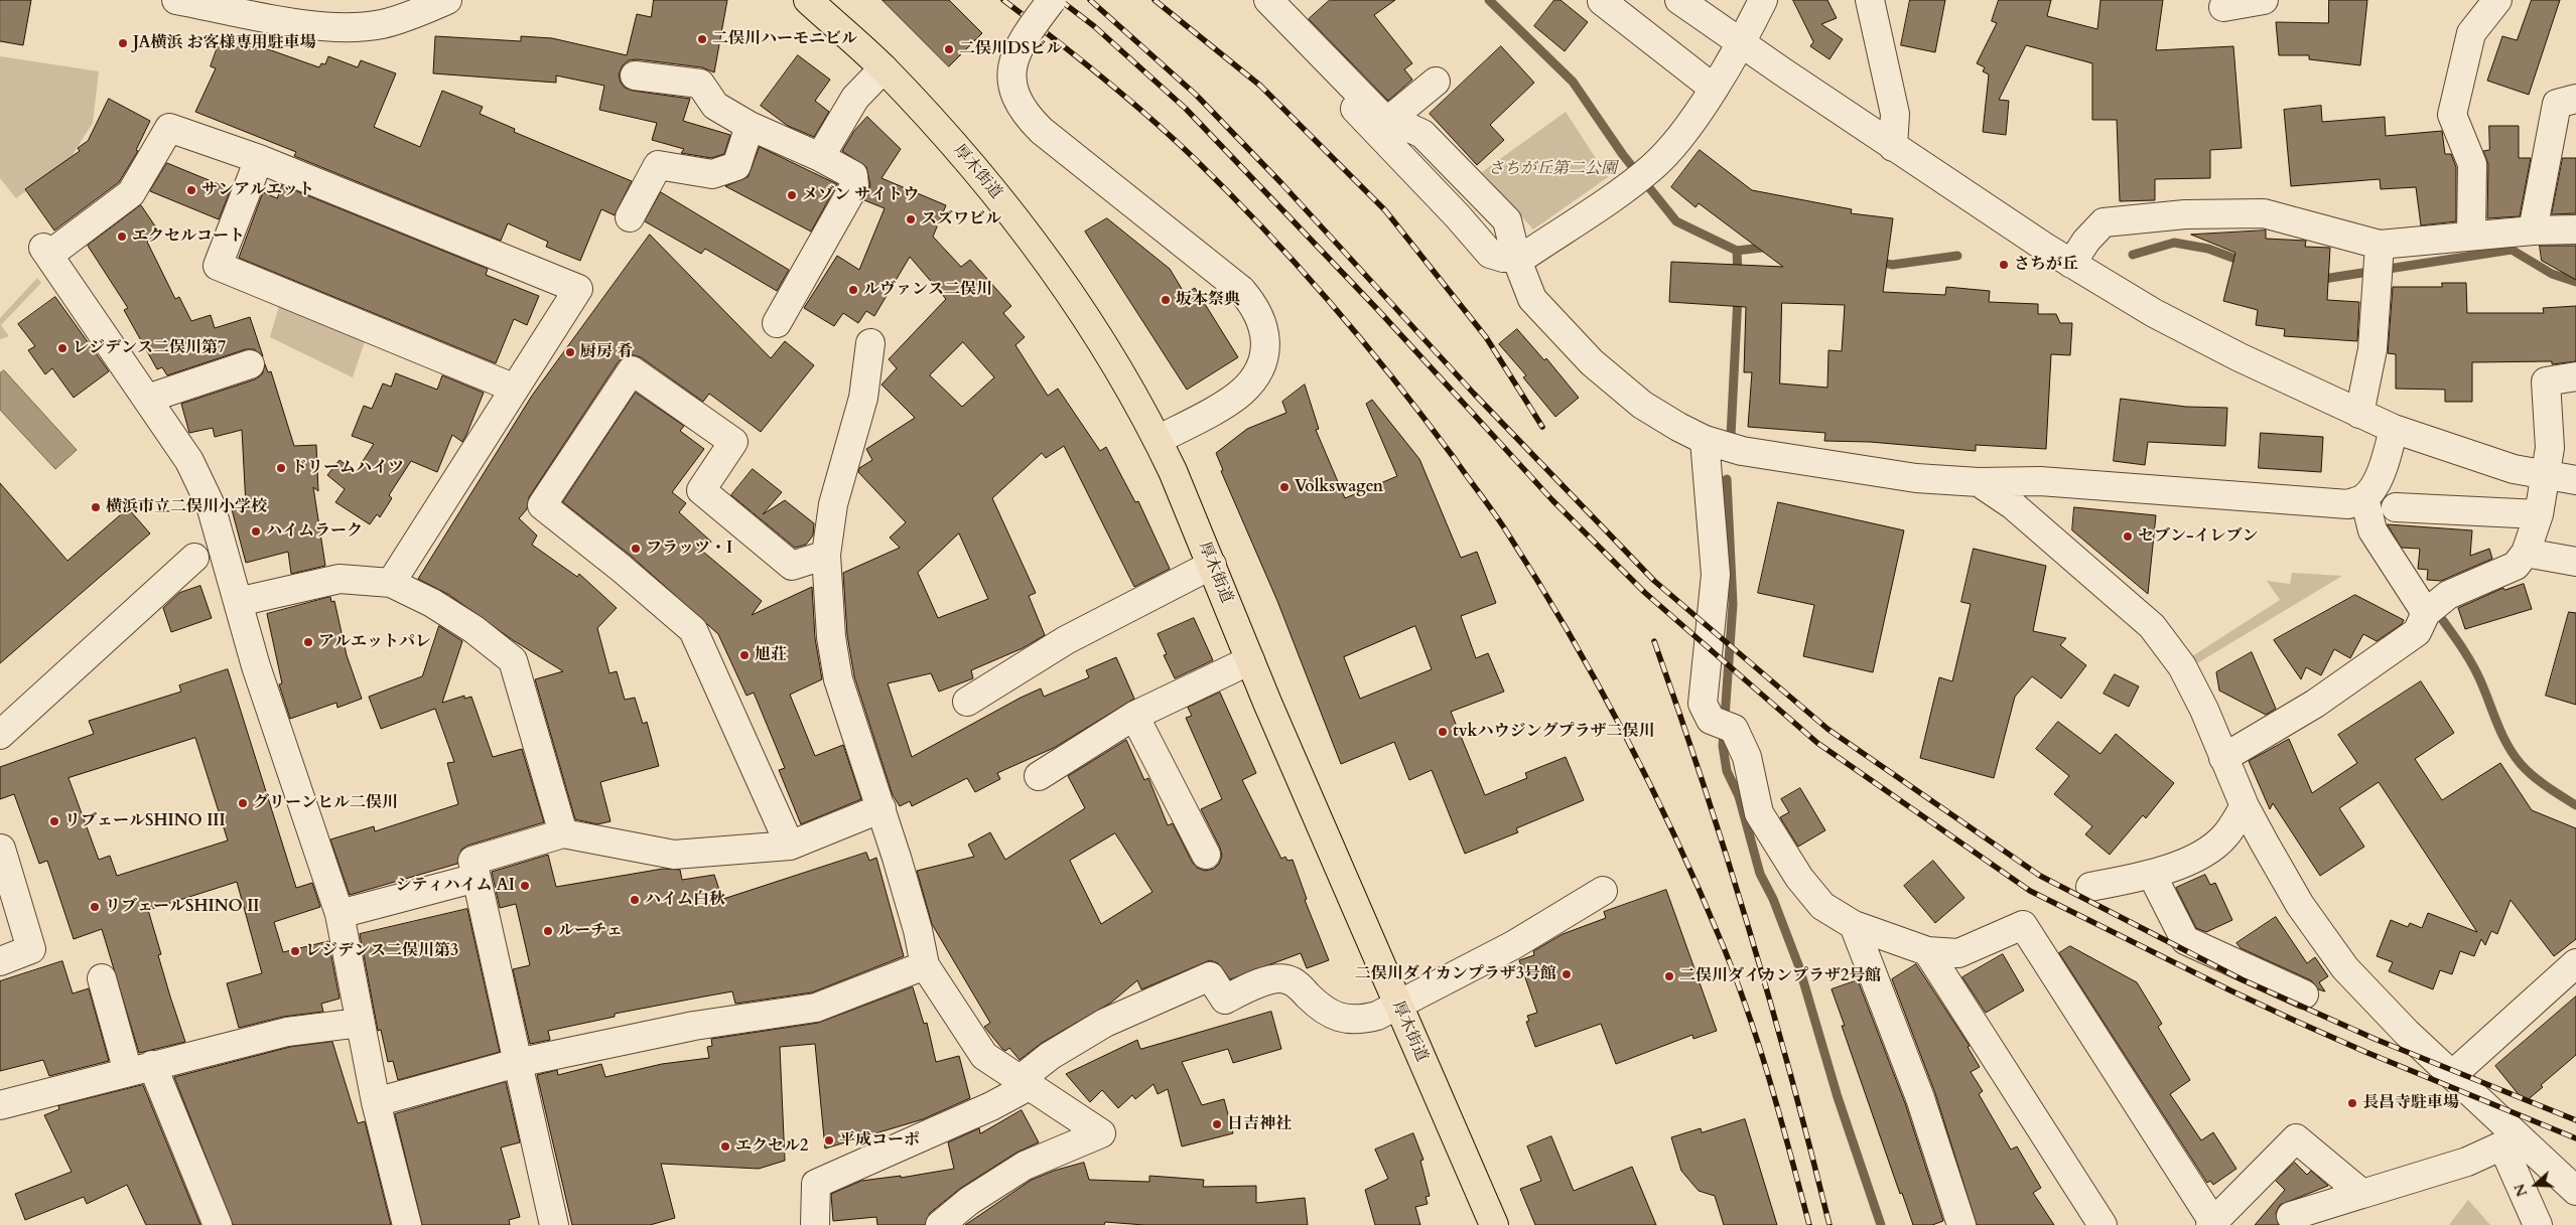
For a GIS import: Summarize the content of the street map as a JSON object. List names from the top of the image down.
{
  "streets": {
    "main road": ["厚木街道"]
  },
  "parks": ["さちが丘第二公園"],
  "places": [
    "二俣川ハーモニビル",
    "JA横浜 お客様専用駐車場",
    "二俣川DSビル",
    "サンアルエット",
    "メゾン サイトウ",
    "スズワビル",
    "エクセルコート",
    "さちが丘",
    "ルヴァンス二俣川",
    "坂本祭典",
    "レジデンス二俣川第7",
    "厨房 肴",
    "ドリームハイツ",
    "Volkswagen",
    "横浜市立二俣川小学校",
    "ハイムラーク",
    "セブン-イレブン",
    "フラッツ・I",
    "アルエットパレ",
    "旭荘",
    "tvkハウジングプラザ二俣川",
    "グリーンヒル二俣川",
    "リブェールSHINO III",
    "シティハイム AI",
    "ハイム白秋",
    "リブェールSHINO II",
    "ルーチェ",
    "レジデンス二俣川第3",
    "二俣川ダイカンプラザ3号館",
    "二俣川ダイカンプラザ2号館",
    "長昌寺駐車場",
    "日吉神社",
    "平成コーポ",
    "エクセル2"
  ],
  "north": "left"
}
